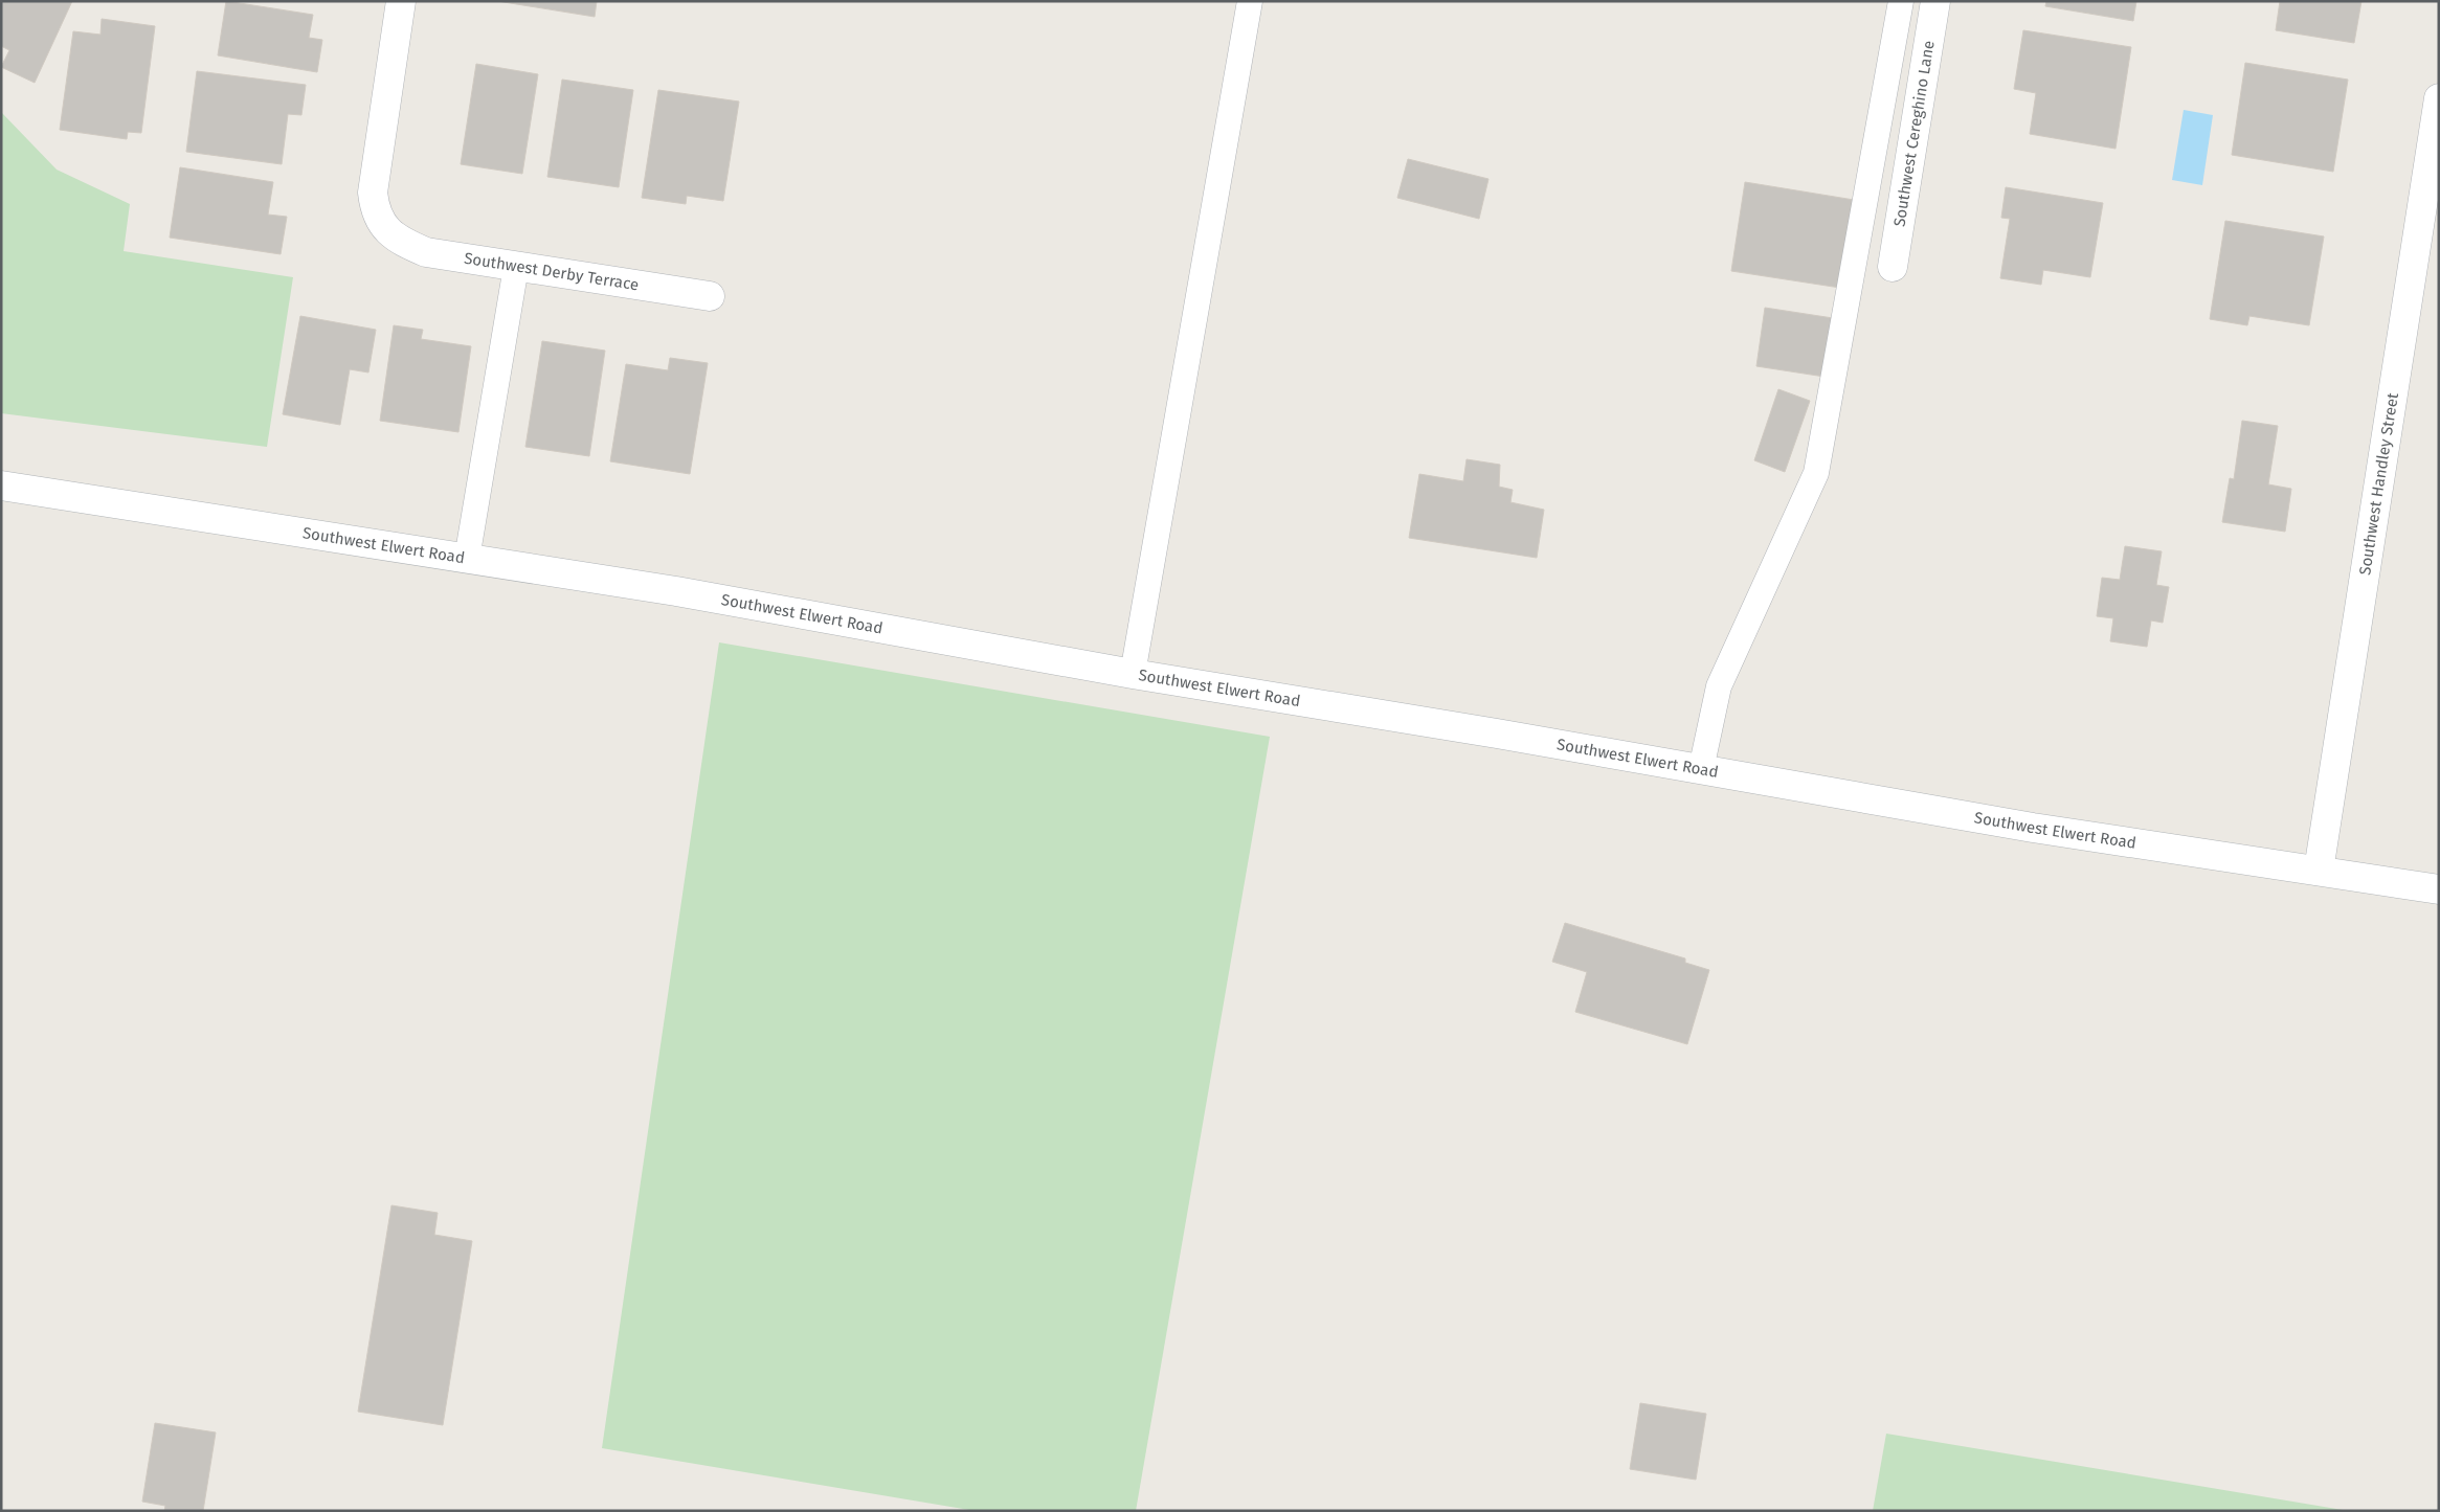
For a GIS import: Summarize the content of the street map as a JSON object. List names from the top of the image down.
{
  "streets": {
    "main road": [
      "Southwest Cereghino Lane",
      "Southwest Derby Terrace",
      "Southwest Handley Street",
      "Southwest Elwert Road"
    ]
  },
  "crossings": [
    ["Southwest Handley Street", "Southwest Elwert Road"]
  ]
}
